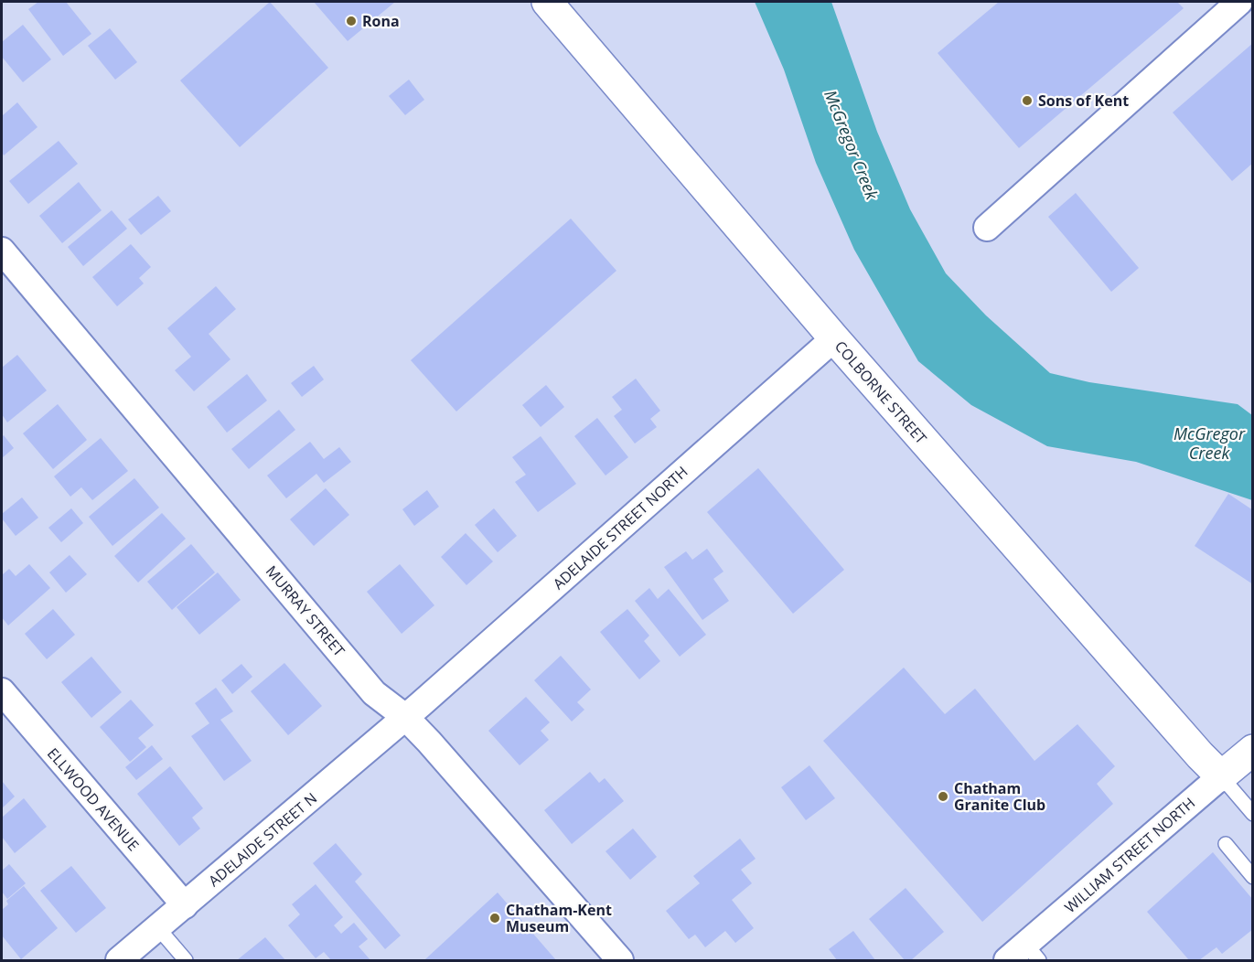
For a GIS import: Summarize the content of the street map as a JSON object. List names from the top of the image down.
{
  "streets": {
    "street": [
      "COLBORNE STREET",
      "ADELAIDE STREET NORTH",
      "MURRAY STREET",
      "ELLWOOD AVENUE",
      "ADELAIDE STREET N",
      "WILLIAM STREET NORTH"
    ]
  },
  "crossings": [
    ["COLBORNE STREET", "ADELAIDE STREET NORTH"],
    ["COLBORNE STREET", "WILLIAM STREET NORTH"],
    ["ADELAIDE STREET NORTH", "MURRAY STREET"],
    ["ADELAIDE STREET NORTH", "ADELAIDE STREET N"],
    ["MURRAY STREET", "ADELAIDE STREET N"],
    ["ELLWOOD AVENUE", "ADELAIDE STREET N"]
  ],
  "water": ["McGregor Creek"],
  "places": [
    "Rona",
    "Sons of Kent",
    "Chatham Granite Club",
    "Chatham-Kent Museum"
  ]
}
